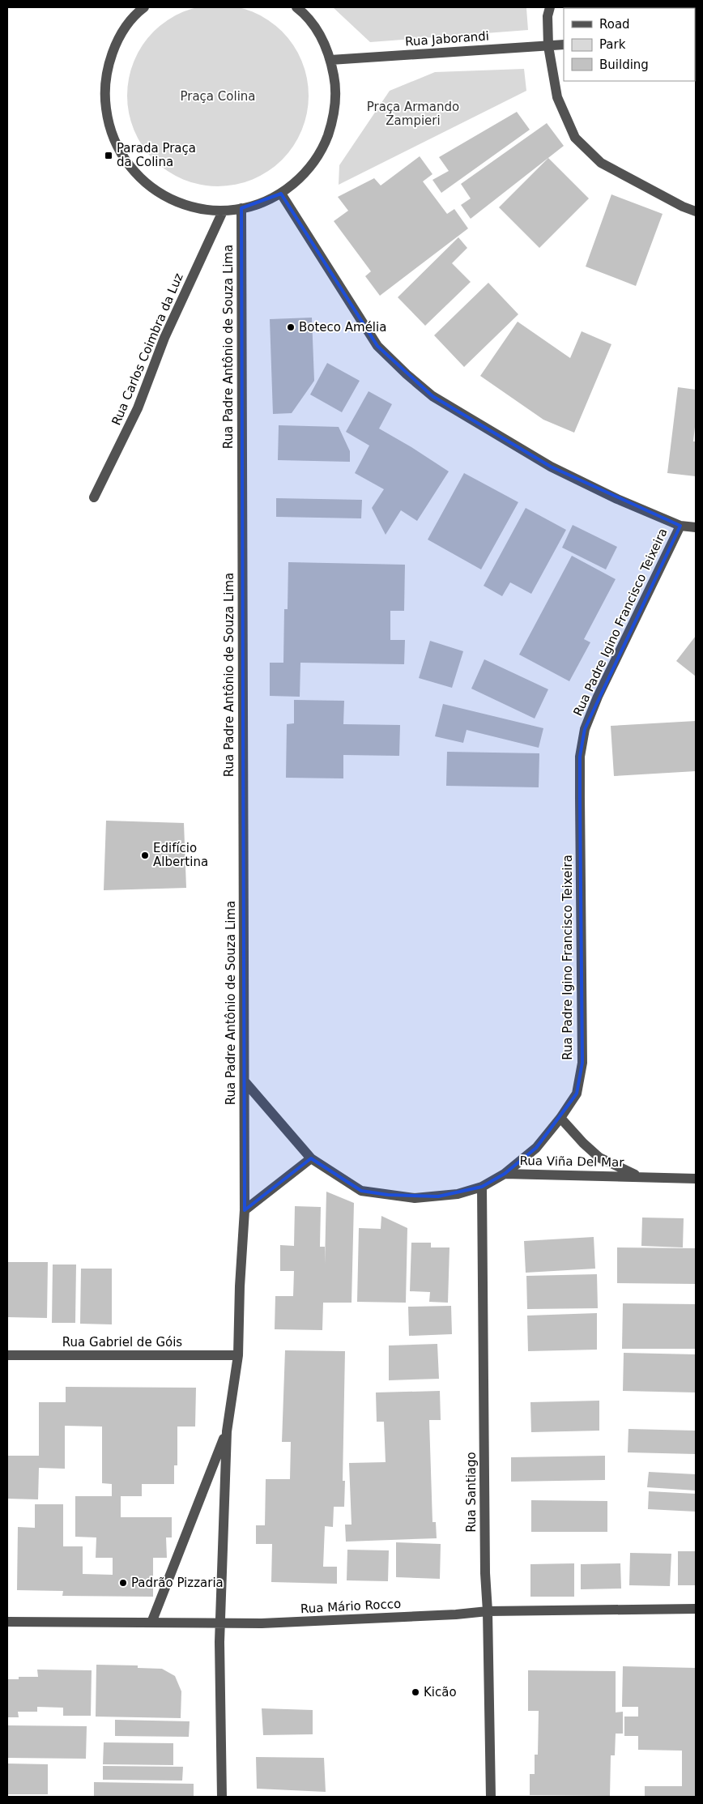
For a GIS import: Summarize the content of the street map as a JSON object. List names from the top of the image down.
{
  "streets": {
    "street": [
      "Rua Jaborandi",
      "Rua Padre Antônio de Souza Lima",
      "Rua Carlos Coimbra da Luz",
      "Rua Padre Igino Francisco Teixeira",
      "Rua Viña Del Mar",
      "Rua Gabriel de Góis",
      "Rua Santiago",
      "Rua Mário Rocco"
    ]
  },
  "crossings": [
    ["Rua Padre Antônio de Souza Lima", "Rua Padre Igino Francisco Teixeira"],
    ["Rua Padre Antônio de Souza Lima", "Rua Gabriel de Góis"],
    ["Rua Padre Antônio de Souza Lima", "Rua Mário Rocco"],
    ["Rua Padre Igino Francisco Teixeira", "Rua Viña Del Mar"],
    ["Rua Padre Igino Francisco Teixeira", "Rua Santiago"],
    ["Rua Santiago", "Rua Mário Rocco"]
  ],
  "parks": ["Praça Colina", "Praça Armando Zampieri"],
  "places": {
    "transit": ["Parada Praça da Colina"],
    "other": [
      "Boteco Amélia",
      "Edifício Albertina",
      "Padrão Pizzaria",
      "Kicão"
    ]
  },
  "legend": ["Road", "Park", "Building"]
}
